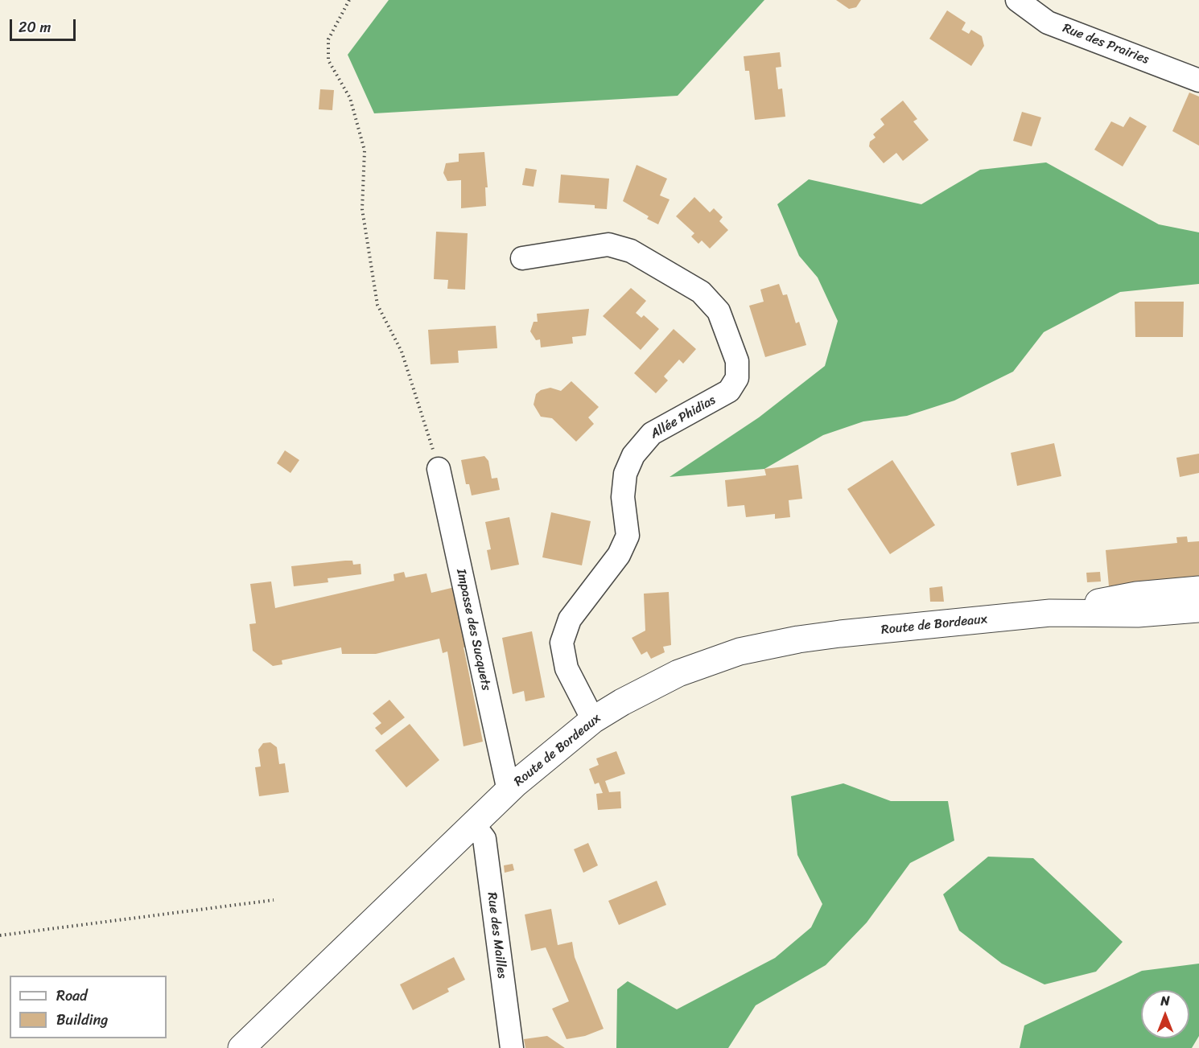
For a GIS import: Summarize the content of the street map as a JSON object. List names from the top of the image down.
{
  "streets": {
    "main road": ["Route de Bordeaux"],
    "street": [
      "Rue des Prairies",
      "Allée Phidias",
      "Impasse des Sucquets",
      "Rue des Mailles"
    ]
  },
  "crossings": [
    ["Allée Phidias", "Route de Bordeaux"],
    ["Route de Bordeaux", "Impasse des Sucquets"],
    ["Route de Bordeaux", "Rue des Mailles"]
  ],
  "legend": ["Road", "Building"],
  "scale_bar": "20 m",
  "north": "top"
}
